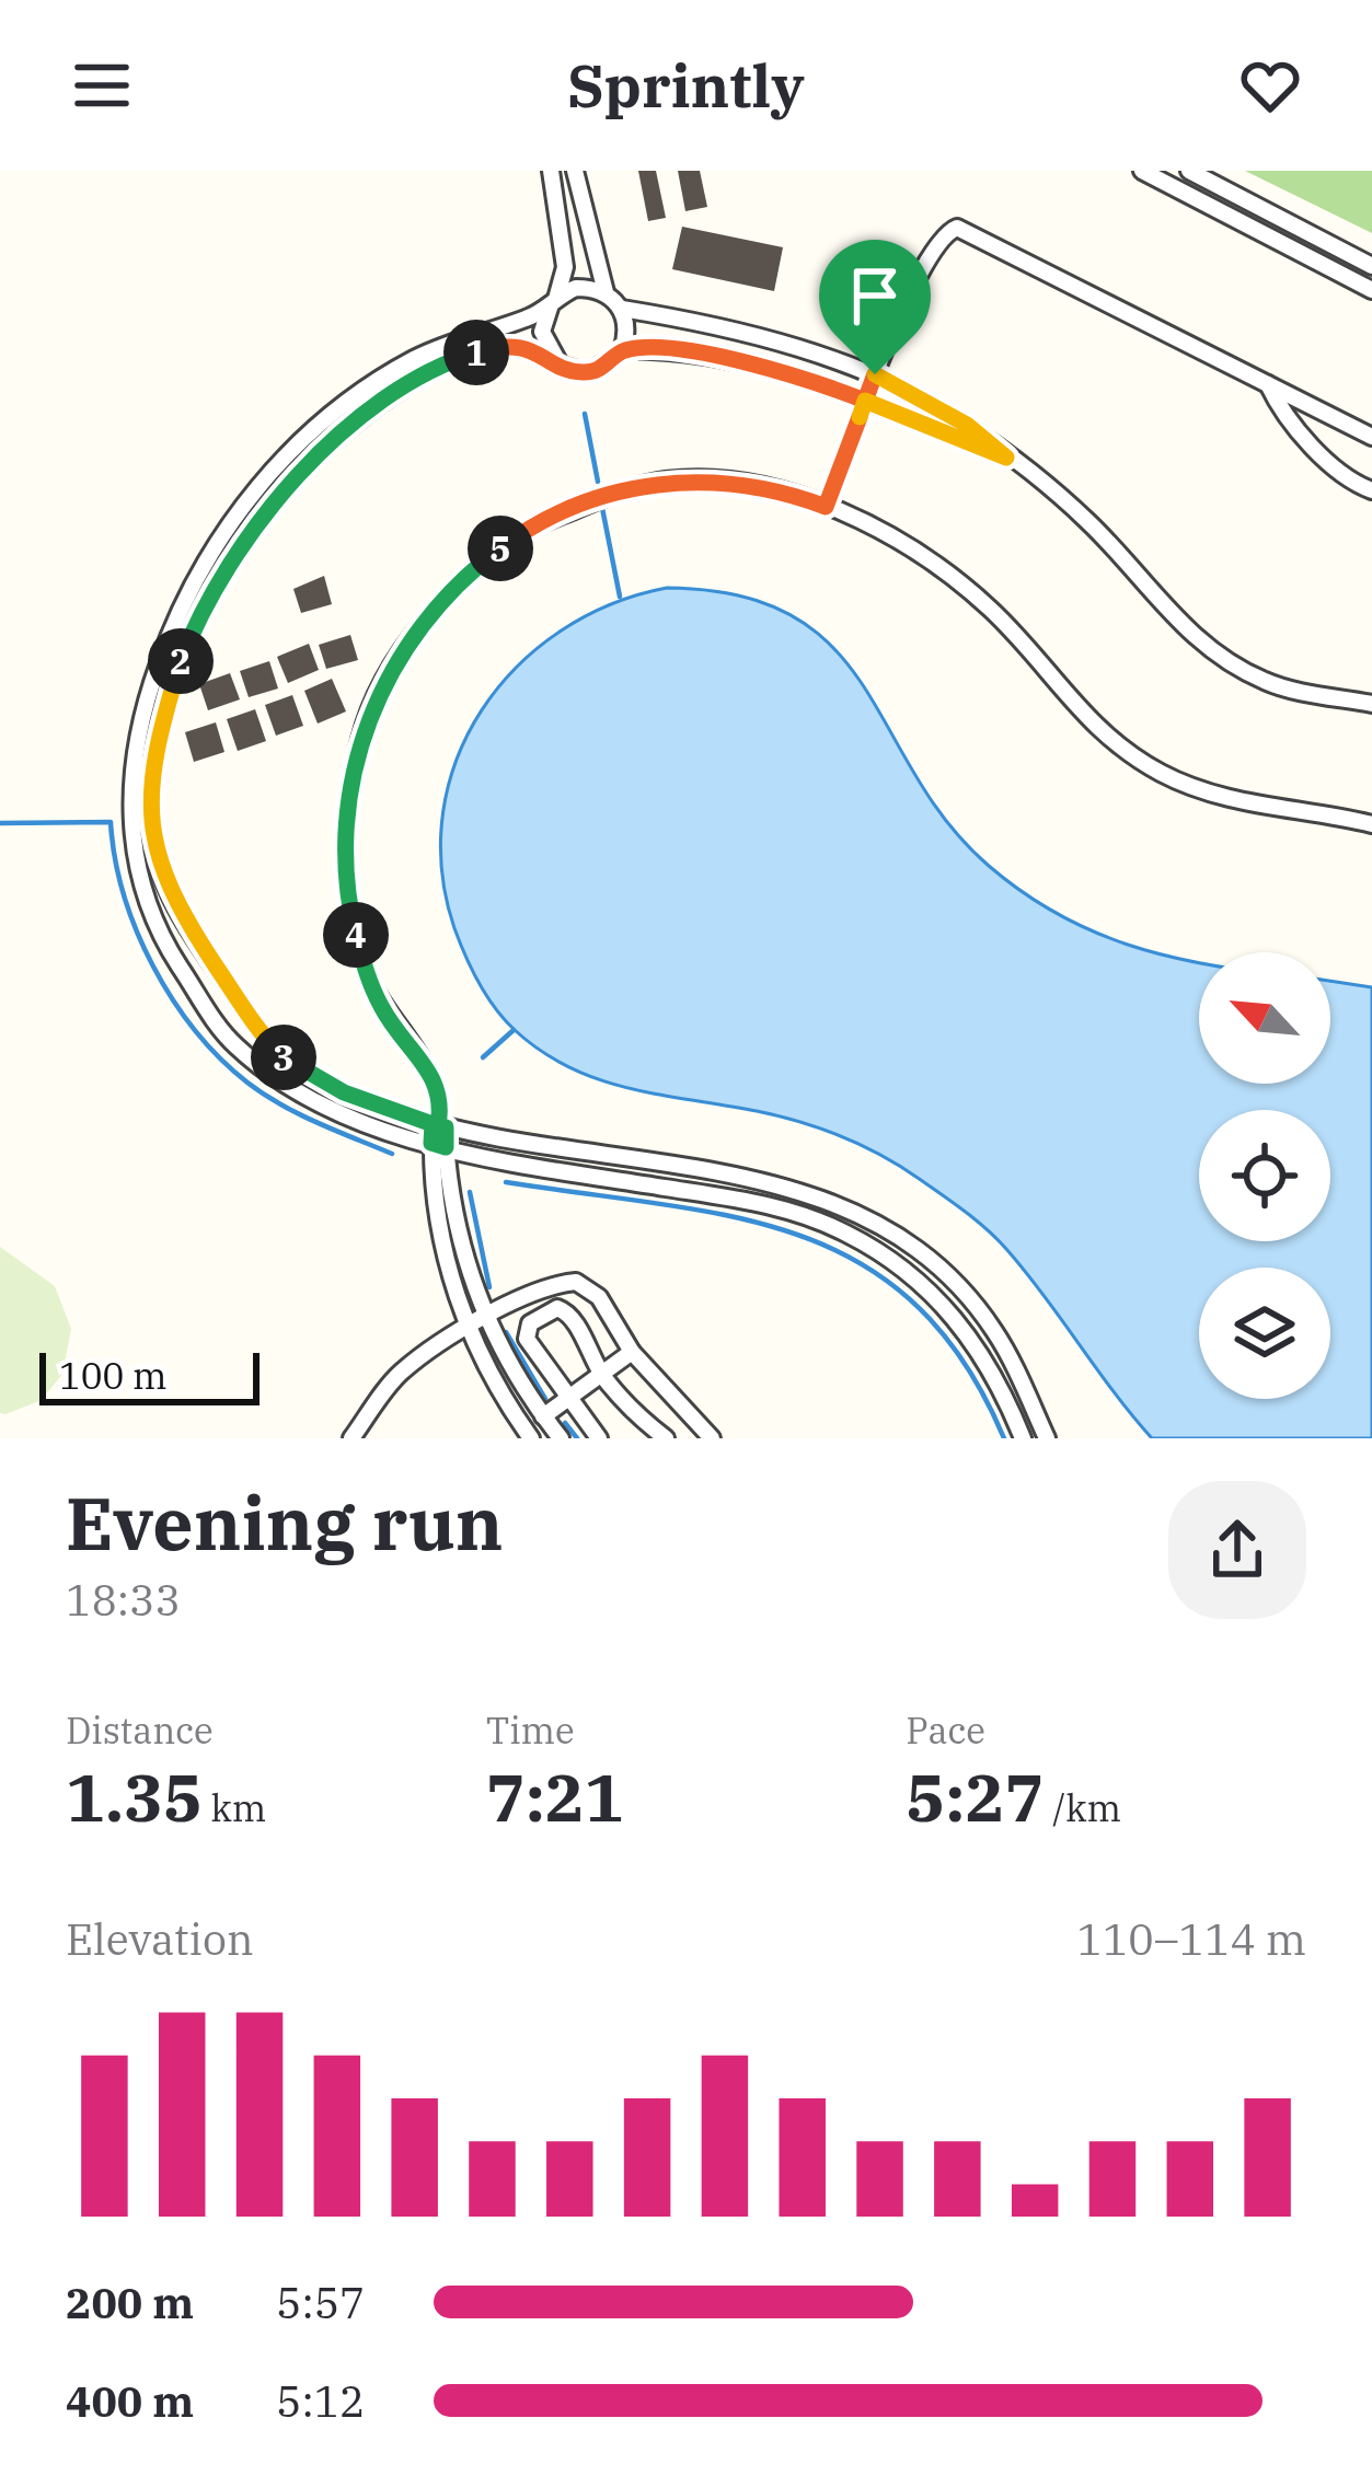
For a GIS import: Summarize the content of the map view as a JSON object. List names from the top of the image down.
{
  "scale_bar": "100 m",
  "north": "top left",
  "page": {
    "header": "Sprintly",
    "pins": [
      "1",
      "5",
      "2",
      "4",
      "3"
    ],
    "scale": "100 m",
    "heading": ["Evening run", "18:33"],
    "stats": [
      ["Distance", "1.35 km"],
      ["Time", "7:21"],
      ["Pace", "5:27 /km"]
    ],
    "chart": ["Elevation", "110–114 m"],
    "list": [
      {
        "name": "200 m",
        "note": "5:57"
      },
      {
        "name": "400 m",
        "note": "5:12"
      }
    ]
  }
}
